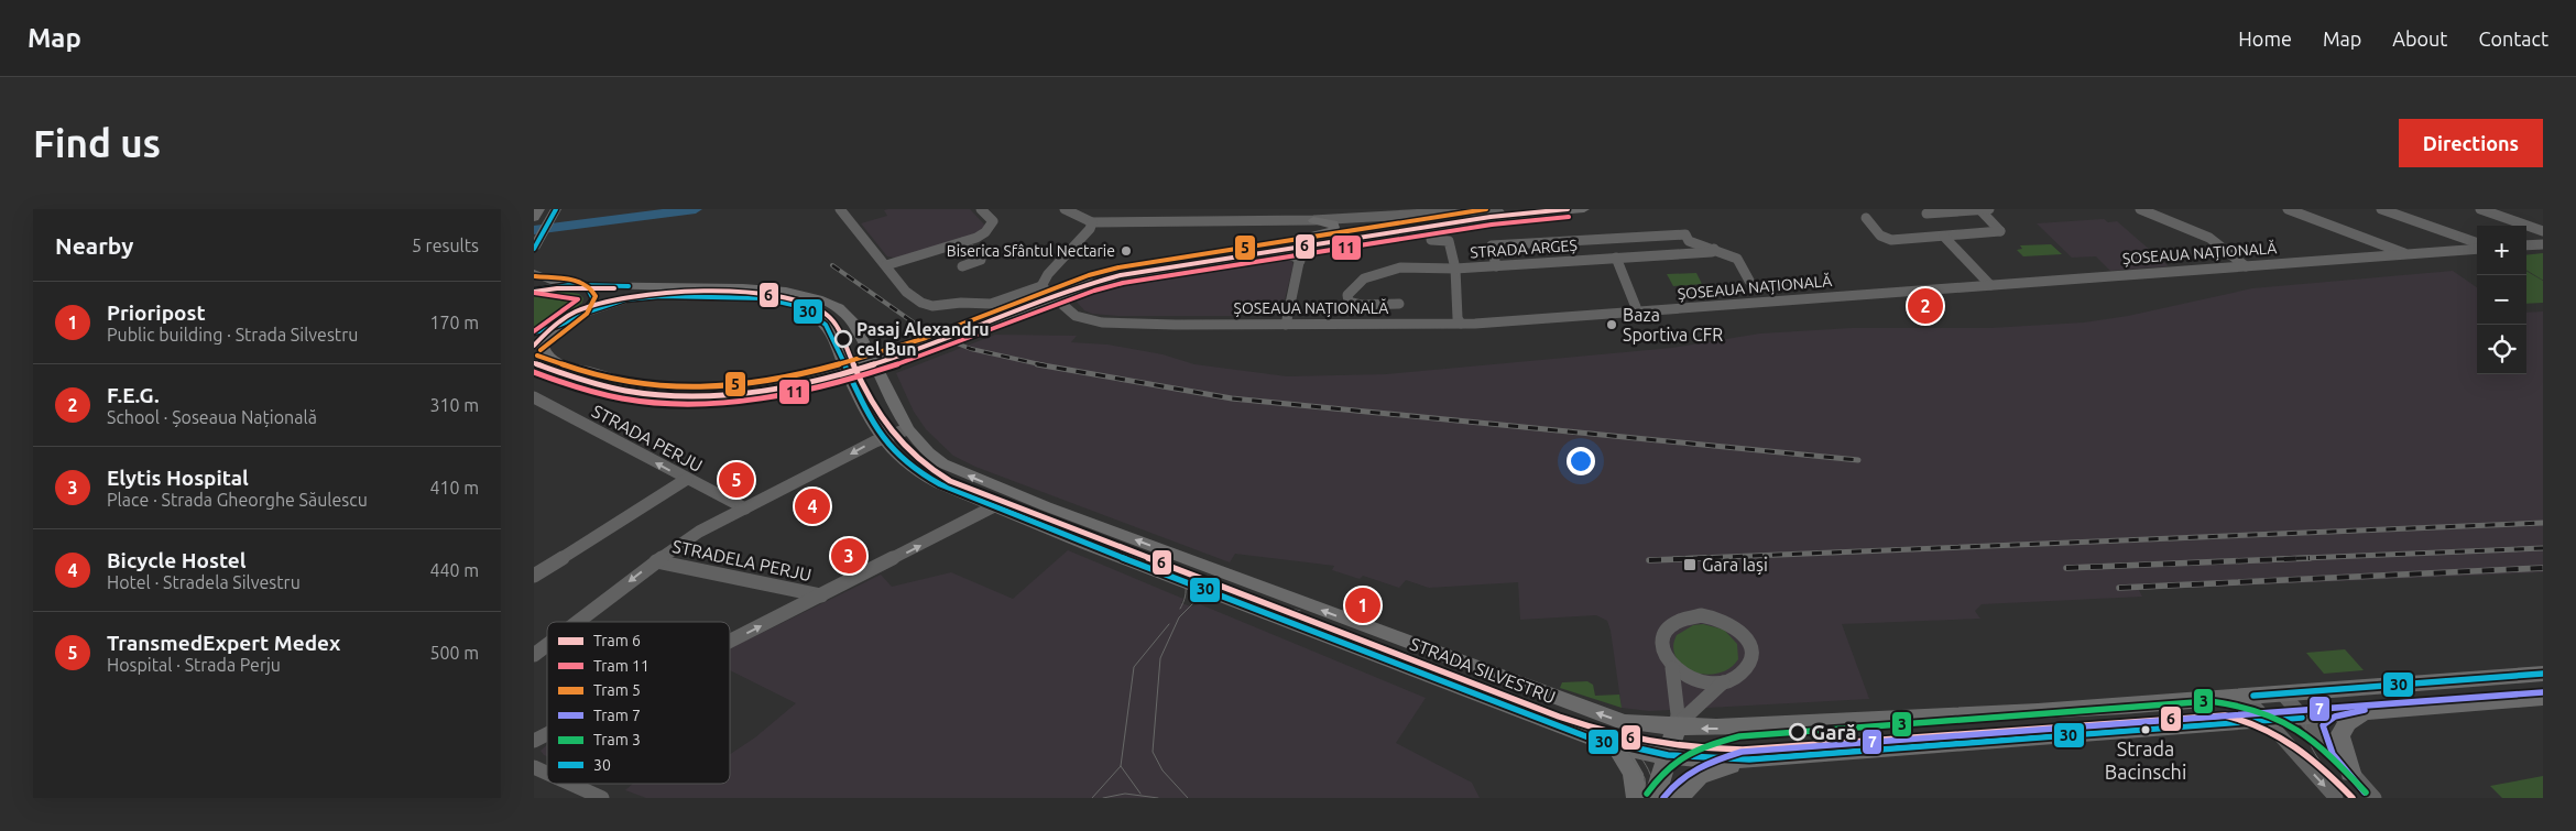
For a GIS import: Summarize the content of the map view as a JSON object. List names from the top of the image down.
{
  "streets": {
    "main road": ["STRADA SILVESTRU"],
    "street": [
      "STRADA ARGEȘ",
      "ȘOSEAUA NAȚIONALĂ",
      "STRADA PERJU",
      "STRADELA PERJU"
    ]
  },
  "crossings": [
    ["STRADA ARGEȘ", "ȘOSEAUA NAȚIONALĂ"]
  ],
  "one_way": ["STRADA PERJU"],
  "places": {
    "other": [
      "Biserica Sfântul Nectarie",
      "Baza Sportiva CFR",
      "Pasaj Alexandru cel Bun",
      "Strada Bacinschi",
      "Gară"
    ],
    "transit": ["Gara Iași"]
  },
  "lines": [
    "tram line 6",
    "tram line 5",
    "transit line 30",
    "tram line 11",
    "tram line 7",
    "tram line 3"
  ],
  "legend": [
    "Tram 6",
    "Tram 11",
    "Tram 5",
    "Tram 7",
    "Tram 3",
    "30"
  ],
  "page": {
    "header": "Map",
    "nav": [
      "Home",
      "Map",
      "About",
      "Contact"
    ],
    "buttons": "Directions",
    "title": "Find us",
    "heading": ["Nearby", "5 results"],
    "map_buttons": ["+", "−"],
    "list": [
      {
        "mark": "1",
        "name": "Prioripost",
        "note": "Public building · Strada Silvestru",
        "value": "170 m"
      },
      {
        "mark": "2",
        "name": "F.E.G.",
        "note": "School · Șoseaua Națională",
        "value": "310 m"
      },
      {
        "mark": "3",
        "name": "Elytis Hospital",
        "note": "Place · Strada Gheorghe Săulescu",
        "value": "410 m"
      },
      {
        "mark": "4",
        "name": "Bicycle Hostel",
        "note": "Hotel · Stradela Silvestru",
        "value": "440 m"
      },
      {
        "mark": "5",
        "name": "TransmedExpert Medex",
        "note": "Hospital · Strada Perju",
        "value": "500 m"
      }
    ],
    "pins": [
      "2",
      "5",
      "4",
      "3",
      "1"
    ]
  }
}
